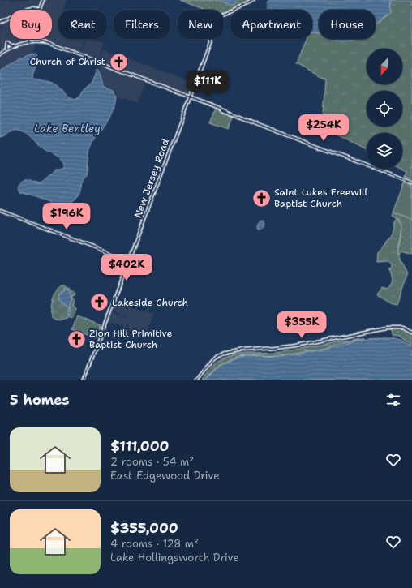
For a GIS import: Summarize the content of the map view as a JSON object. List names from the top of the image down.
{
  "streets": {
    "street": ["New Jersey Road"]
  },
  "water": ["Lake Bentley"],
  "places": {
    "church": [
      "Church of Christ",
      "Saint Lukes Freewill Baptist Church",
      "Lakeside Church",
      "Zion Hill Primitive Baptist Church"
    ]
  },
  "north": "bottom",
  "page": {
    "chip": [
      "Buy",
      "Rent",
      "Filters",
      "New",
      "Apartment",
      "House"
    ],
    "price": [
      "$111K",
      "$254K",
      "$196K",
      "$402K",
      "$355K"
    ],
    "heading": "5 homes",
    "list": [
      {
        "name": "$111,000",
        "note": "2 rooms · 54 m² · East Edgewood Drive"
      },
      {
        "name": "$355,000",
        "note": "4 rooms · 128 m² · Lake Hollingsworth Drive"
      }
    ]
  }
}
